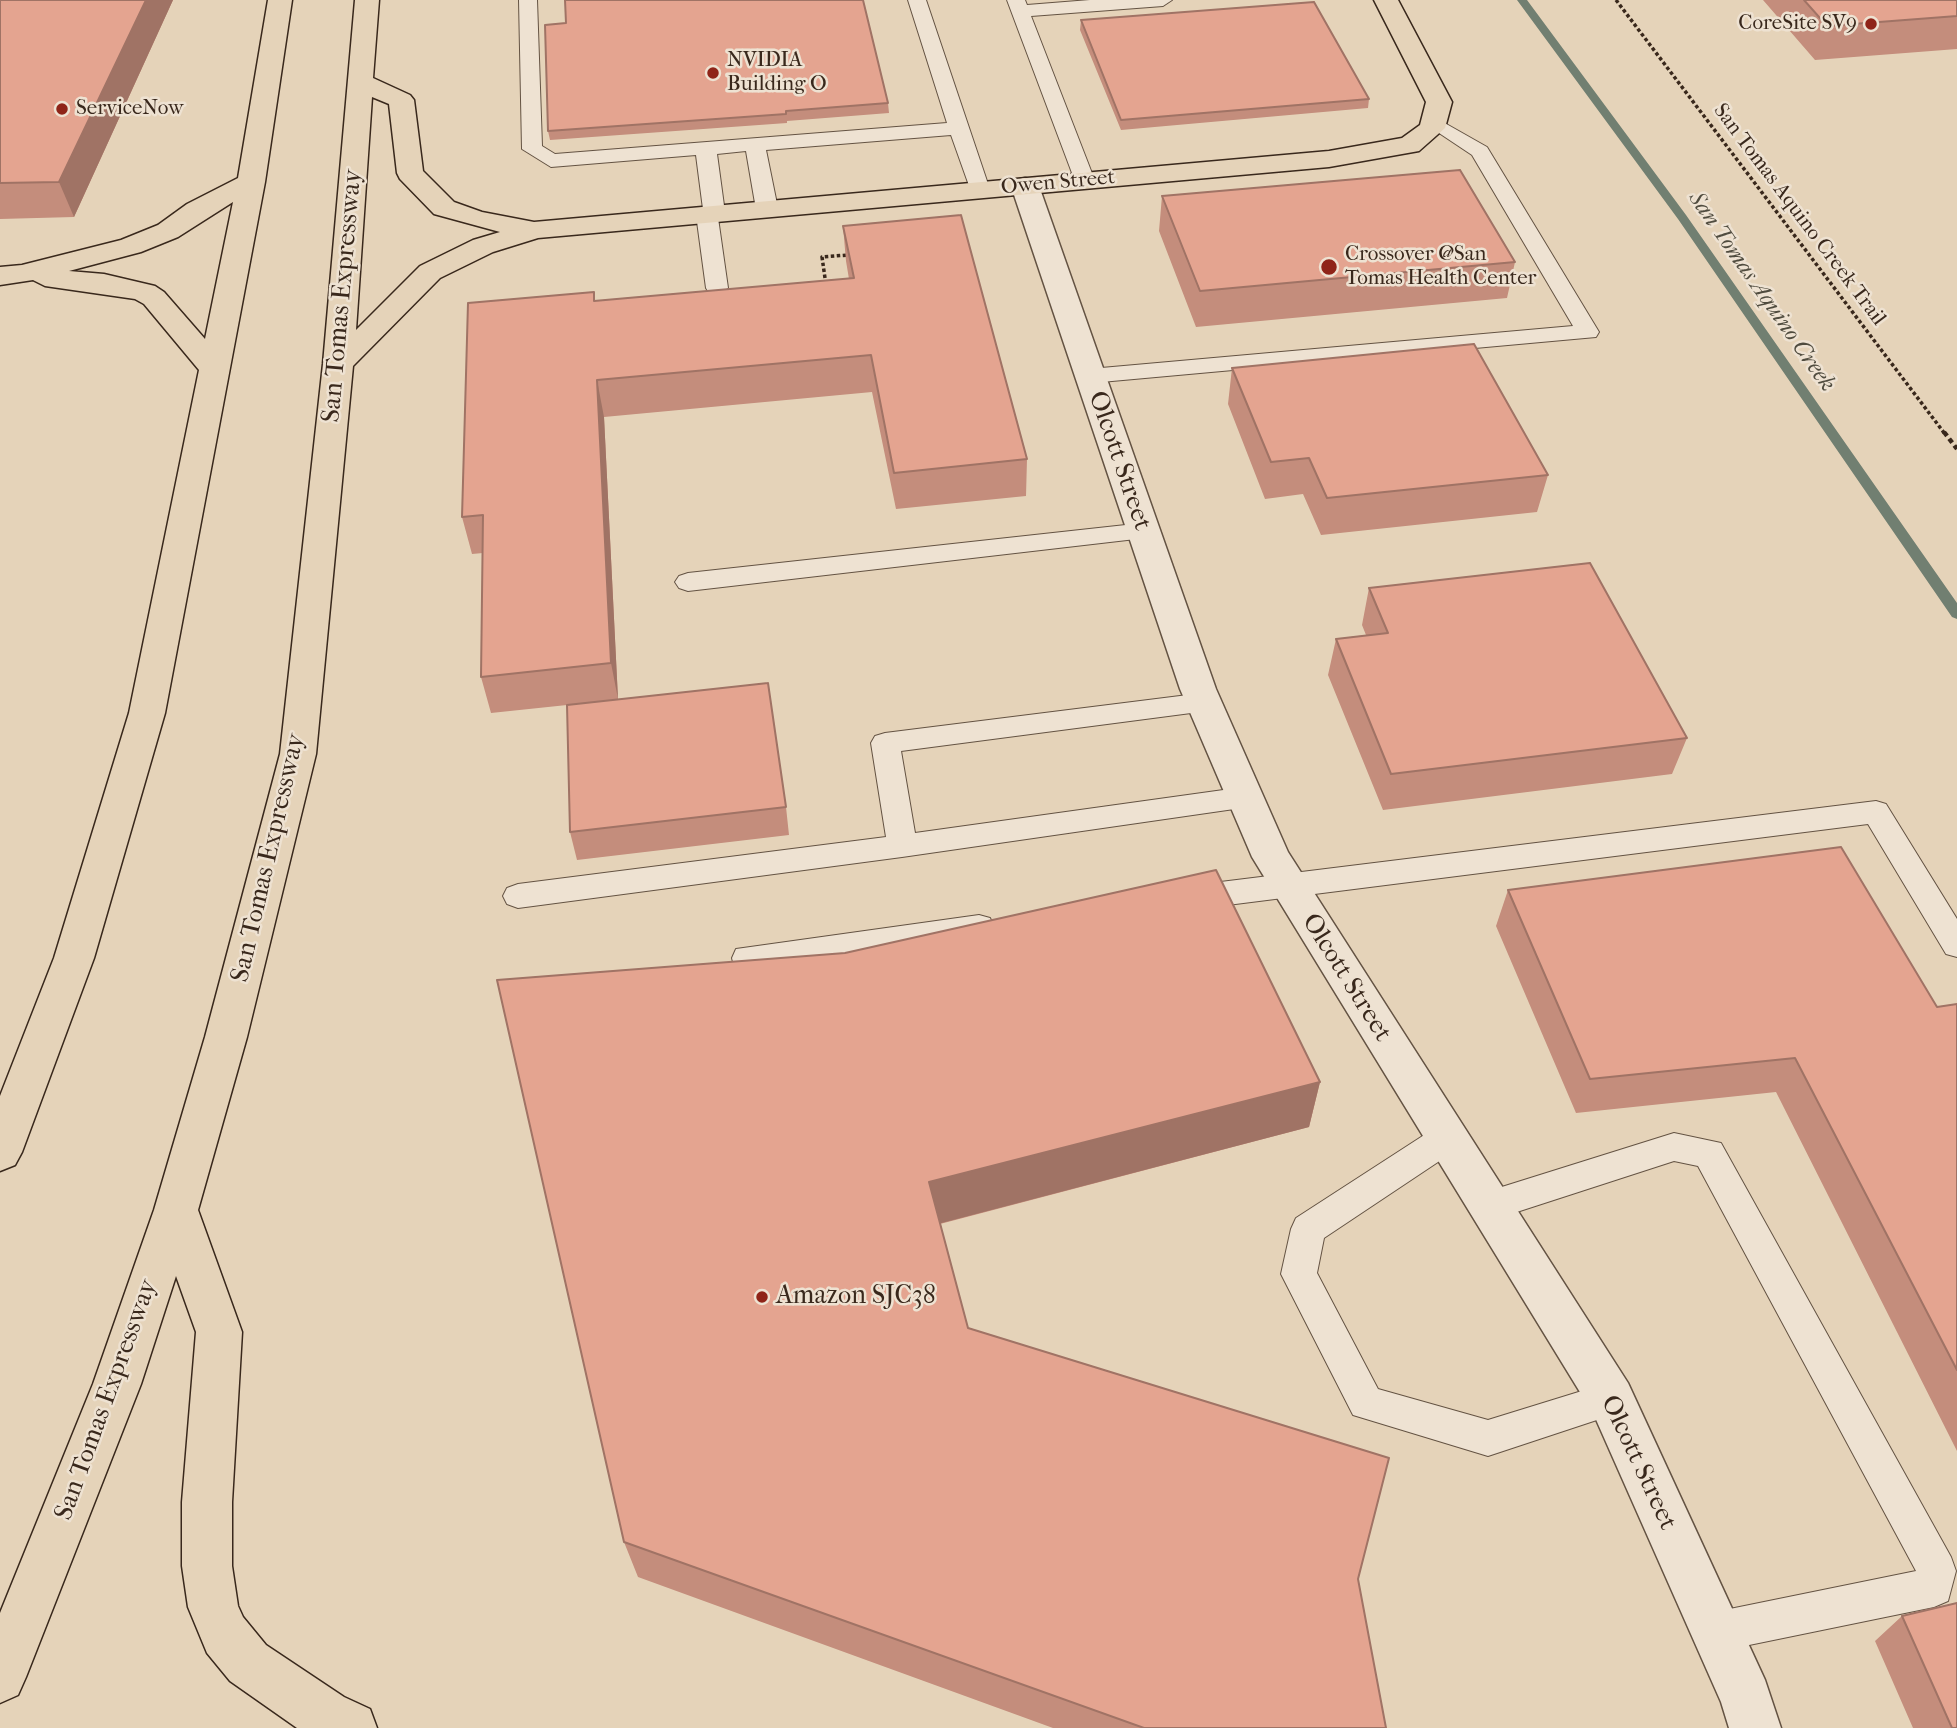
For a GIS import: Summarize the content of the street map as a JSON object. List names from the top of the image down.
{
  "streets": {
    "highway": ["Owen Street", "San Tomas Expressway"],
    "street": ["Olcott Street"],
    "path": ["San Tomas Aquino Creek Trail"]
  },
  "crossings": [
    ["Owen Street", "Olcott Street"]
  ],
  "water": ["San Tomas Aquino Creek"],
  "places": [
    "CoreSite SV9",
    "NVIDIA Building O",
    "ServiceNow",
    "Crossover @San Tomas Health Center",
    "Amazon SJC38"
  ]
}
